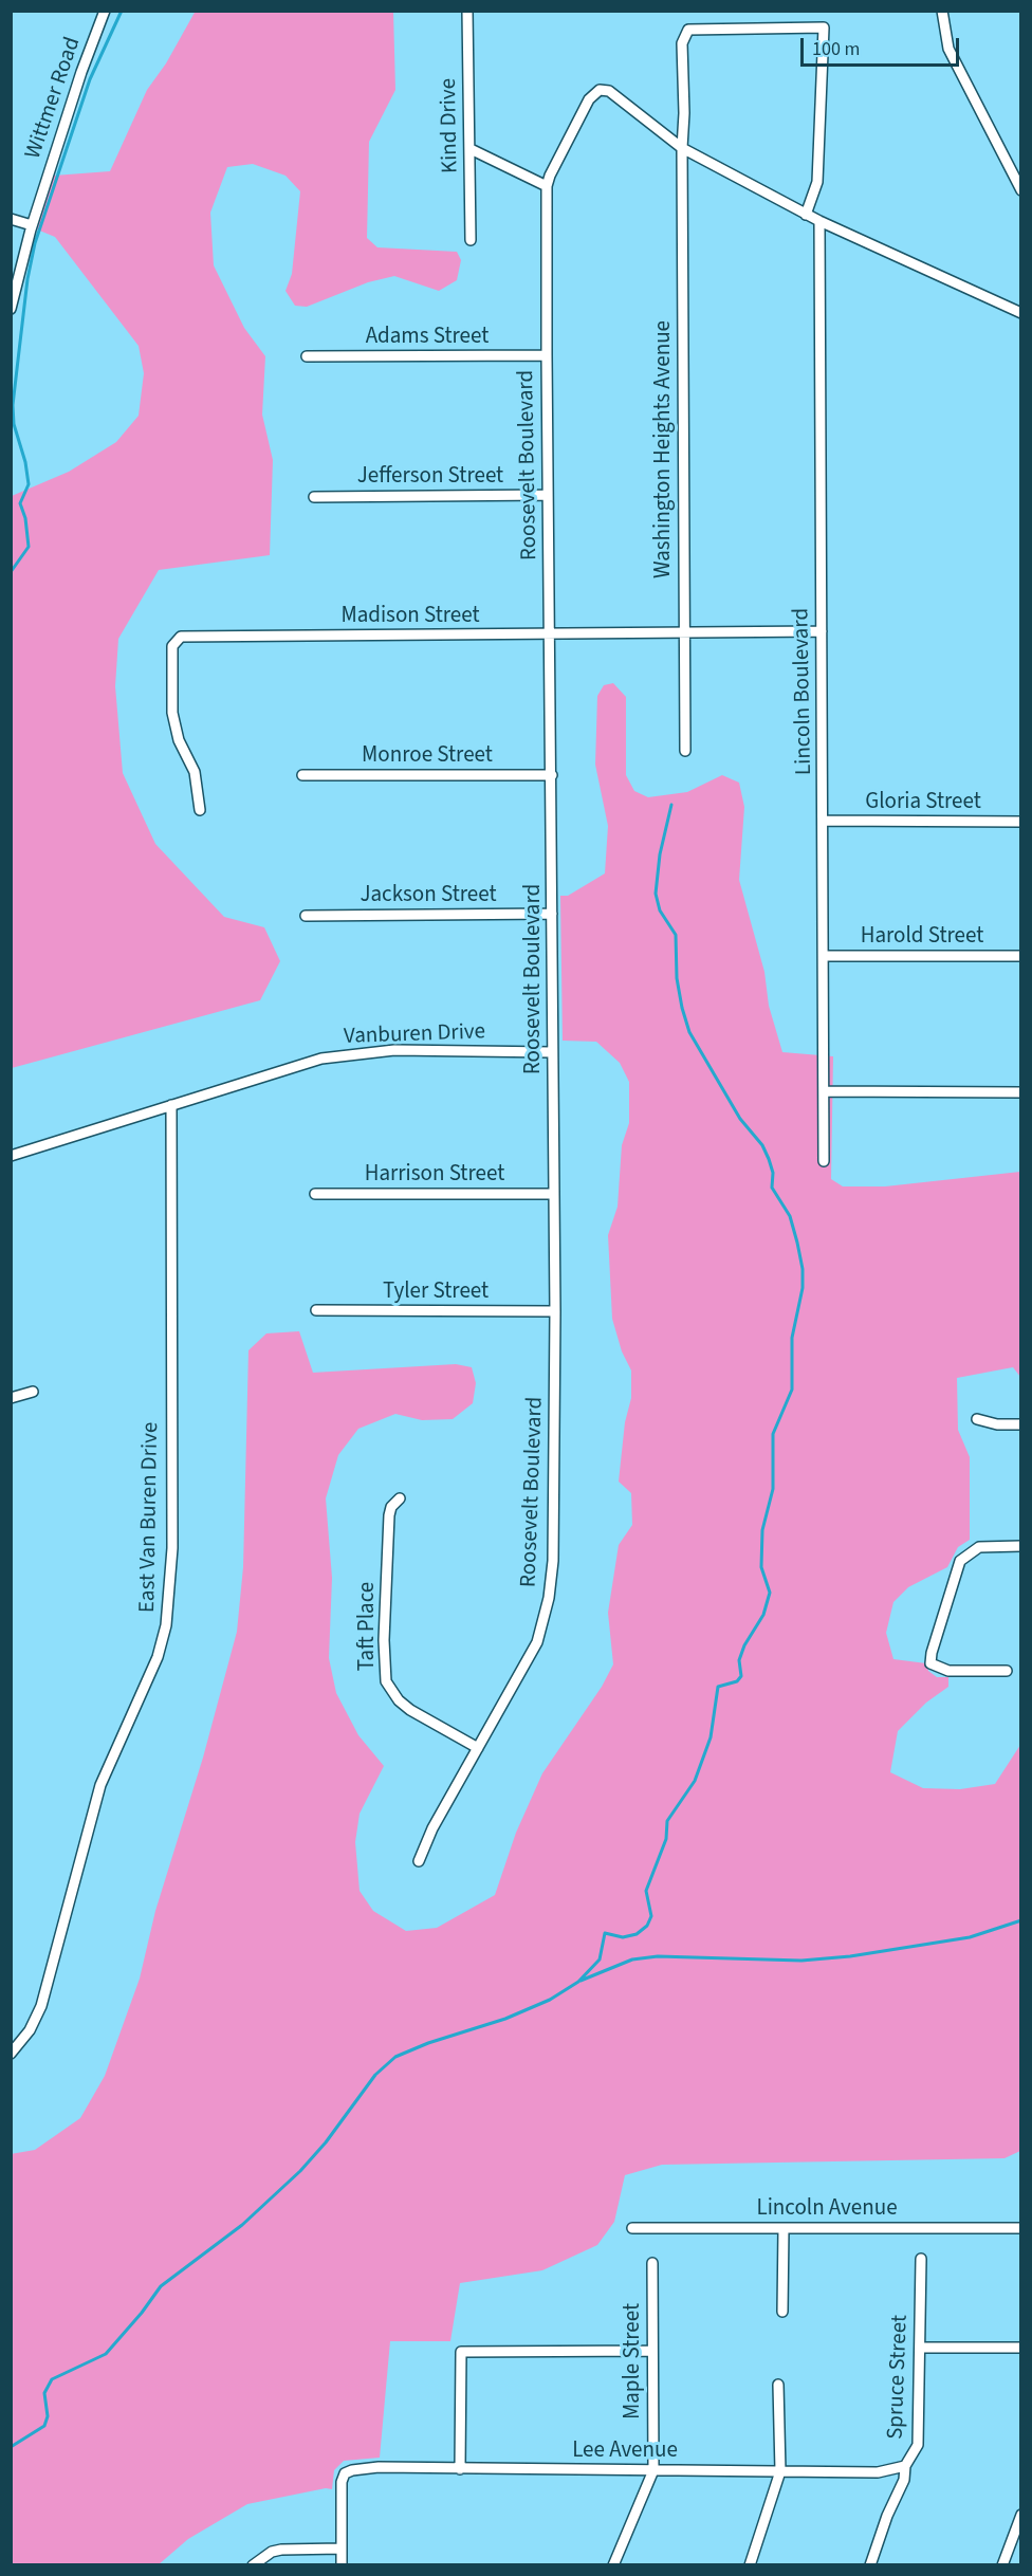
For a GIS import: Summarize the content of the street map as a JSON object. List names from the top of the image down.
{
  "streets": {
    "street": [
      "Wittmer Road",
      "Kind Drive",
      "Adams Street",
      "Washington Heights Avenue",
      "Roosevelt Boulevard",
      "Jefferson Street",
      "Madison Street",
      "Lincoln Boulevard",
      "Monroe Street",
      "Gloria Street",
      "Jackson Street",
      "Harold Street",
      "Vanburen Drive",
      "Harrison Street",
      "Tyler Street",
      "East Van Buren Drive",
      "Taft Place",
      "Lincoln Avenue",
      "Maple Street",
      "Spruce Street",
      "Lee Avenue"
    ]
  },
  "crossings": [
    ["Adams Street", "Roosevelt Boulevard"],
    ["Washington Heights Avenue", "Roosevelt Boulevard"],
    ["Washington Heights Avenue", "Madison Street"],
    ["Roosevelt Boulevard", "Jefferson Street"],
    ["Roosevelt Boulevard", "Madison Street"],
    ["Roosevelt Boulevard", "Monroe Street"],
    ["Roosevelt Boulevard", "Jackson Street"],
    ["Roosevelt Boulevard", "Vanburen Drive"],
    ["Roosevelt Boulevard", "Harrison Street"],
    ["Roosevelt Boulevard", "Tyler Street"],
    ["Roosevelt Boulevard", "Taft Place"],
    ["Madison Street", "Lincoln Boulevard"],
    ["Lincoln Boulevard", "Gloria Street"],
    ["Lincoln Boulevard", "Harold Street"],
    ["Vanburen Drive", "East Van Buren Drive"],
    ["Maple Street", "Lee Avenue"],
    ["Spruce Street", "Lee Avenue"]
  ],
  "scale_bar": "100 m"
}
